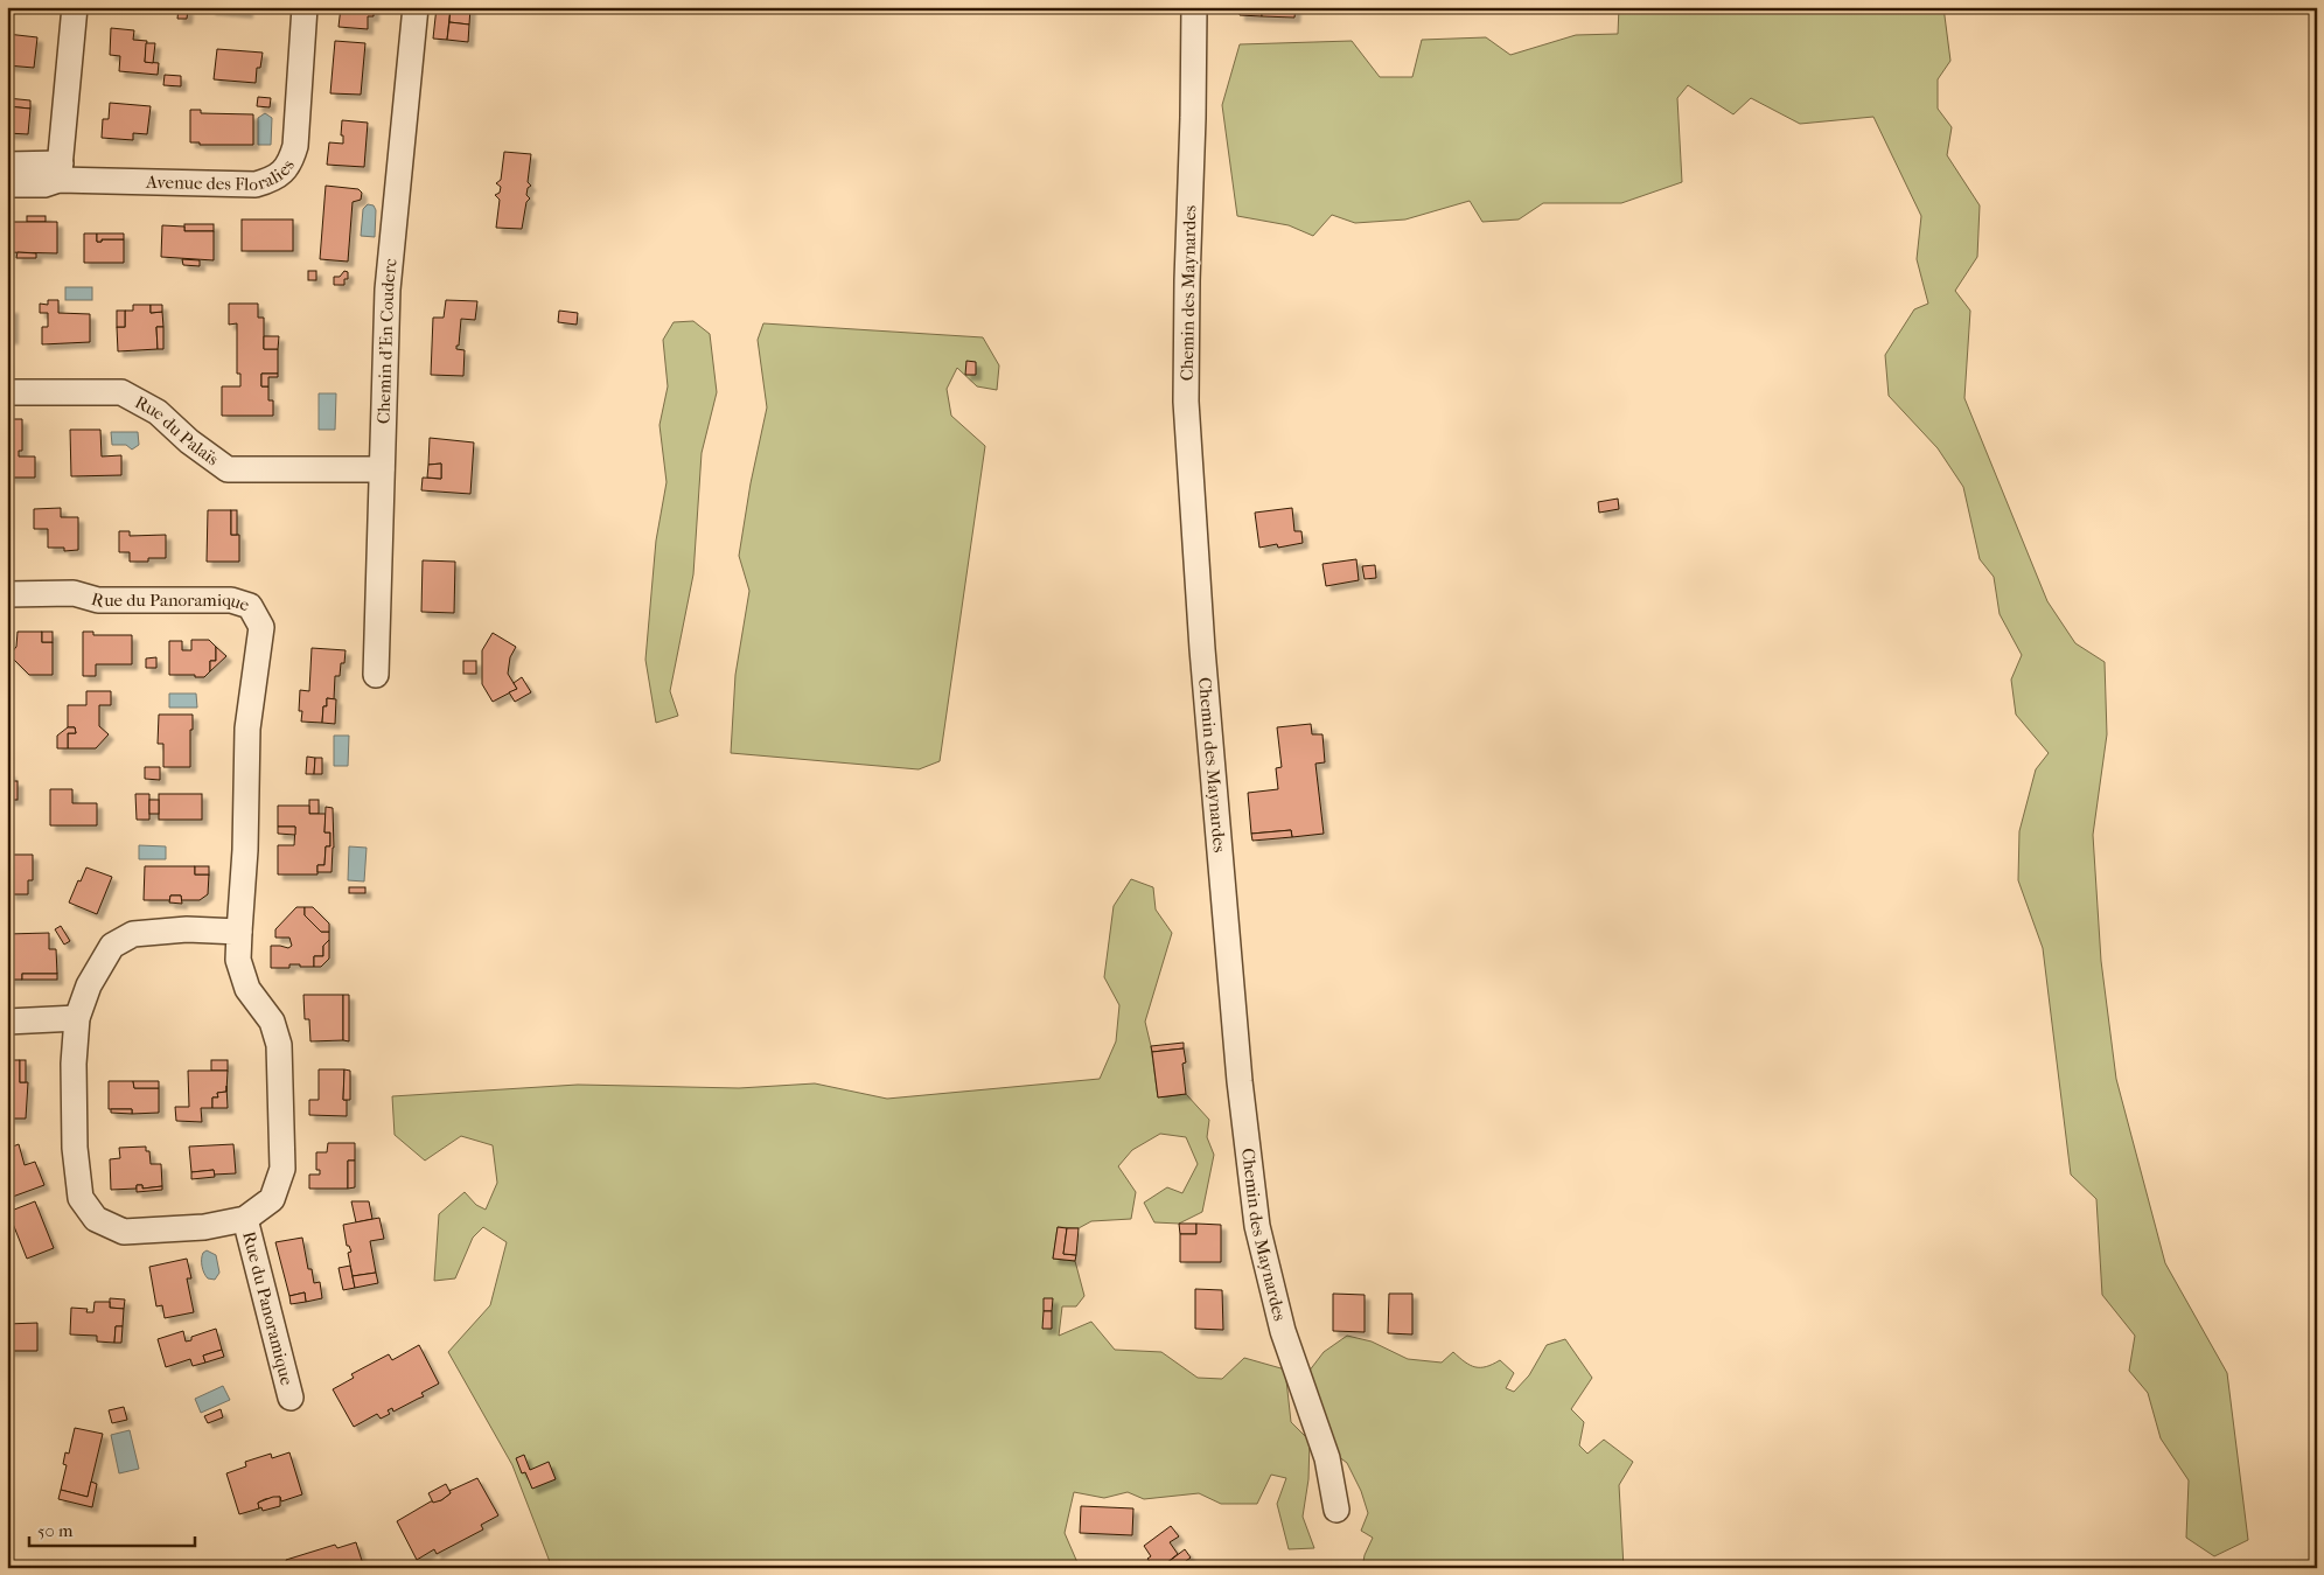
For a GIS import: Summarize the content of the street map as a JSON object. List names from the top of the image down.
{
  "streets": {
    "street": [
      "Avenue des Floralies",
      "Chemin des Maynardes",
      "Chemin d'En Couderc",
      "Rue du Palaïs",
      "Rue du Panoramique"
    ]
  },
  "crossings": [
    ["Chemin d'En Couderc", "Rue du Palaïs"]
  ],
  "scale_bar": "50 m"
}
